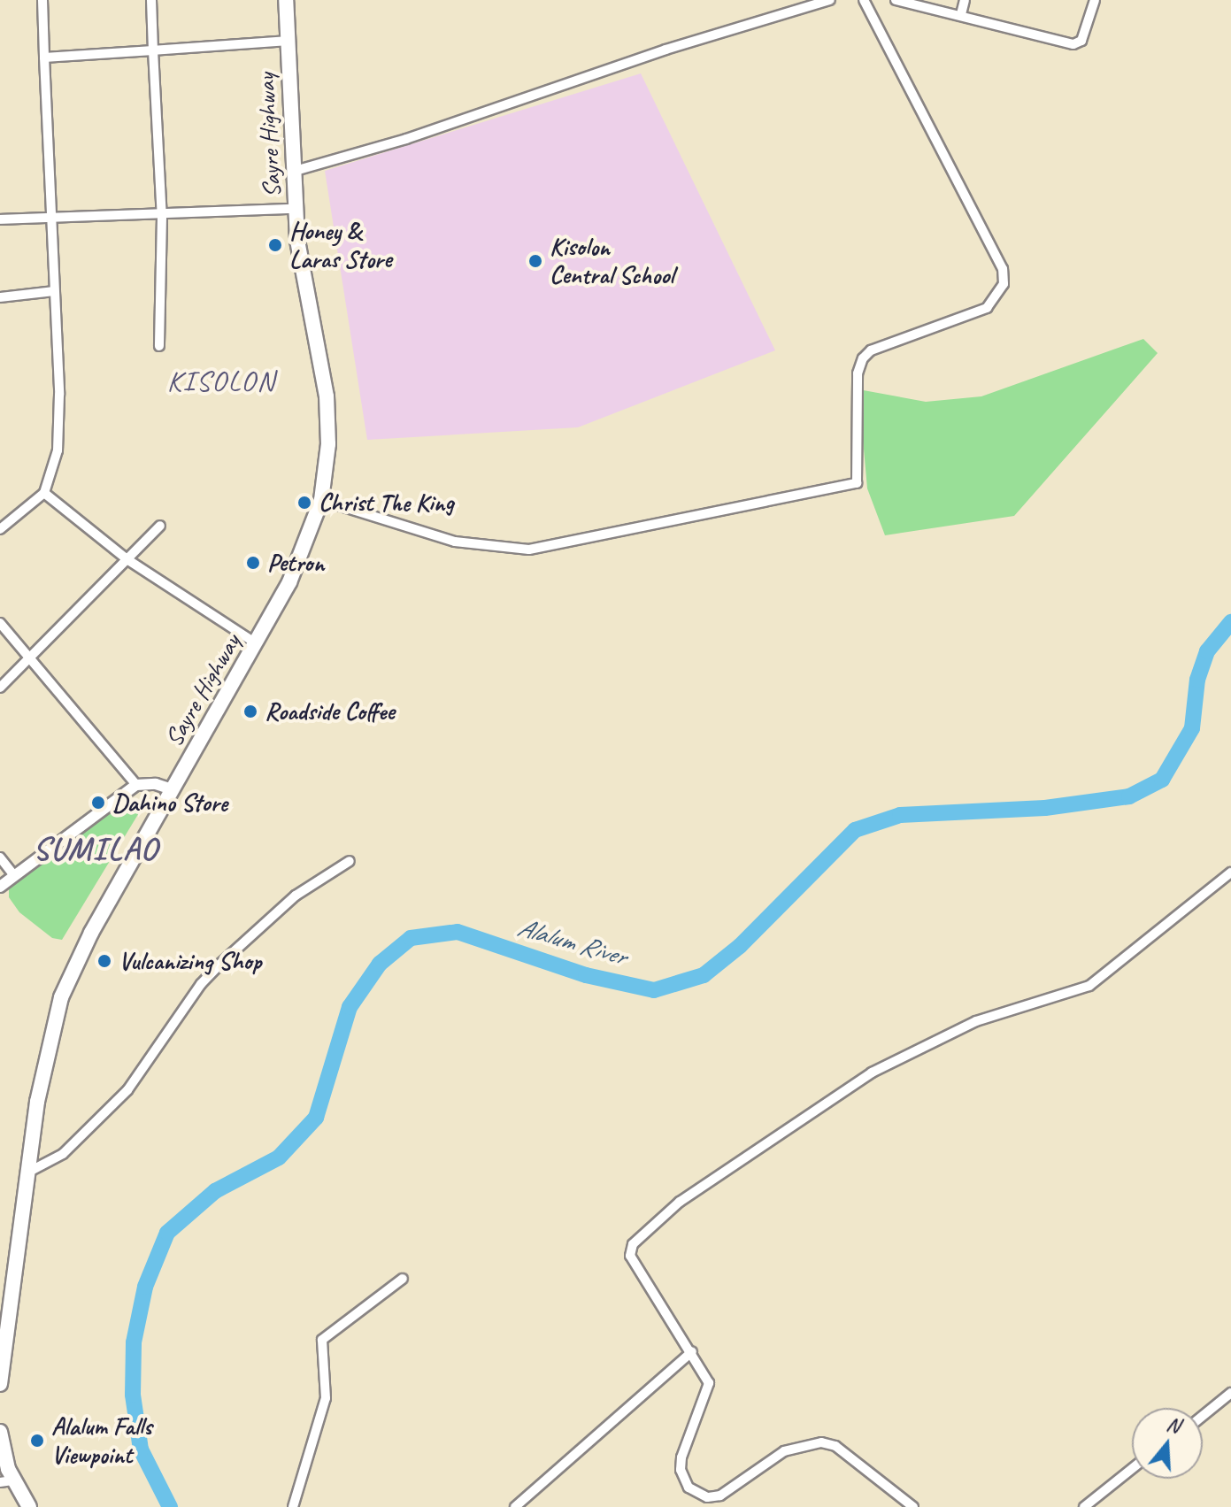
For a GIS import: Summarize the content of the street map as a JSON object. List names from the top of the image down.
{
  "streets": {
    "highway": ["Sayre Highway"]
  },
  "districts": ["KISOLON", "SUMILAO"],
  "water": ["Alalum River"],
  "places": [
    "Honey & Laras Store",
    "Kisolon Central School",
    "Christ The King",
    "Petron",
    "Roadside Coffee",
    "Dahino Store",
    "Vulcanizing Shop",
    "Alalum Falls Viewpoint"
  ],
  "north": "top"
}
